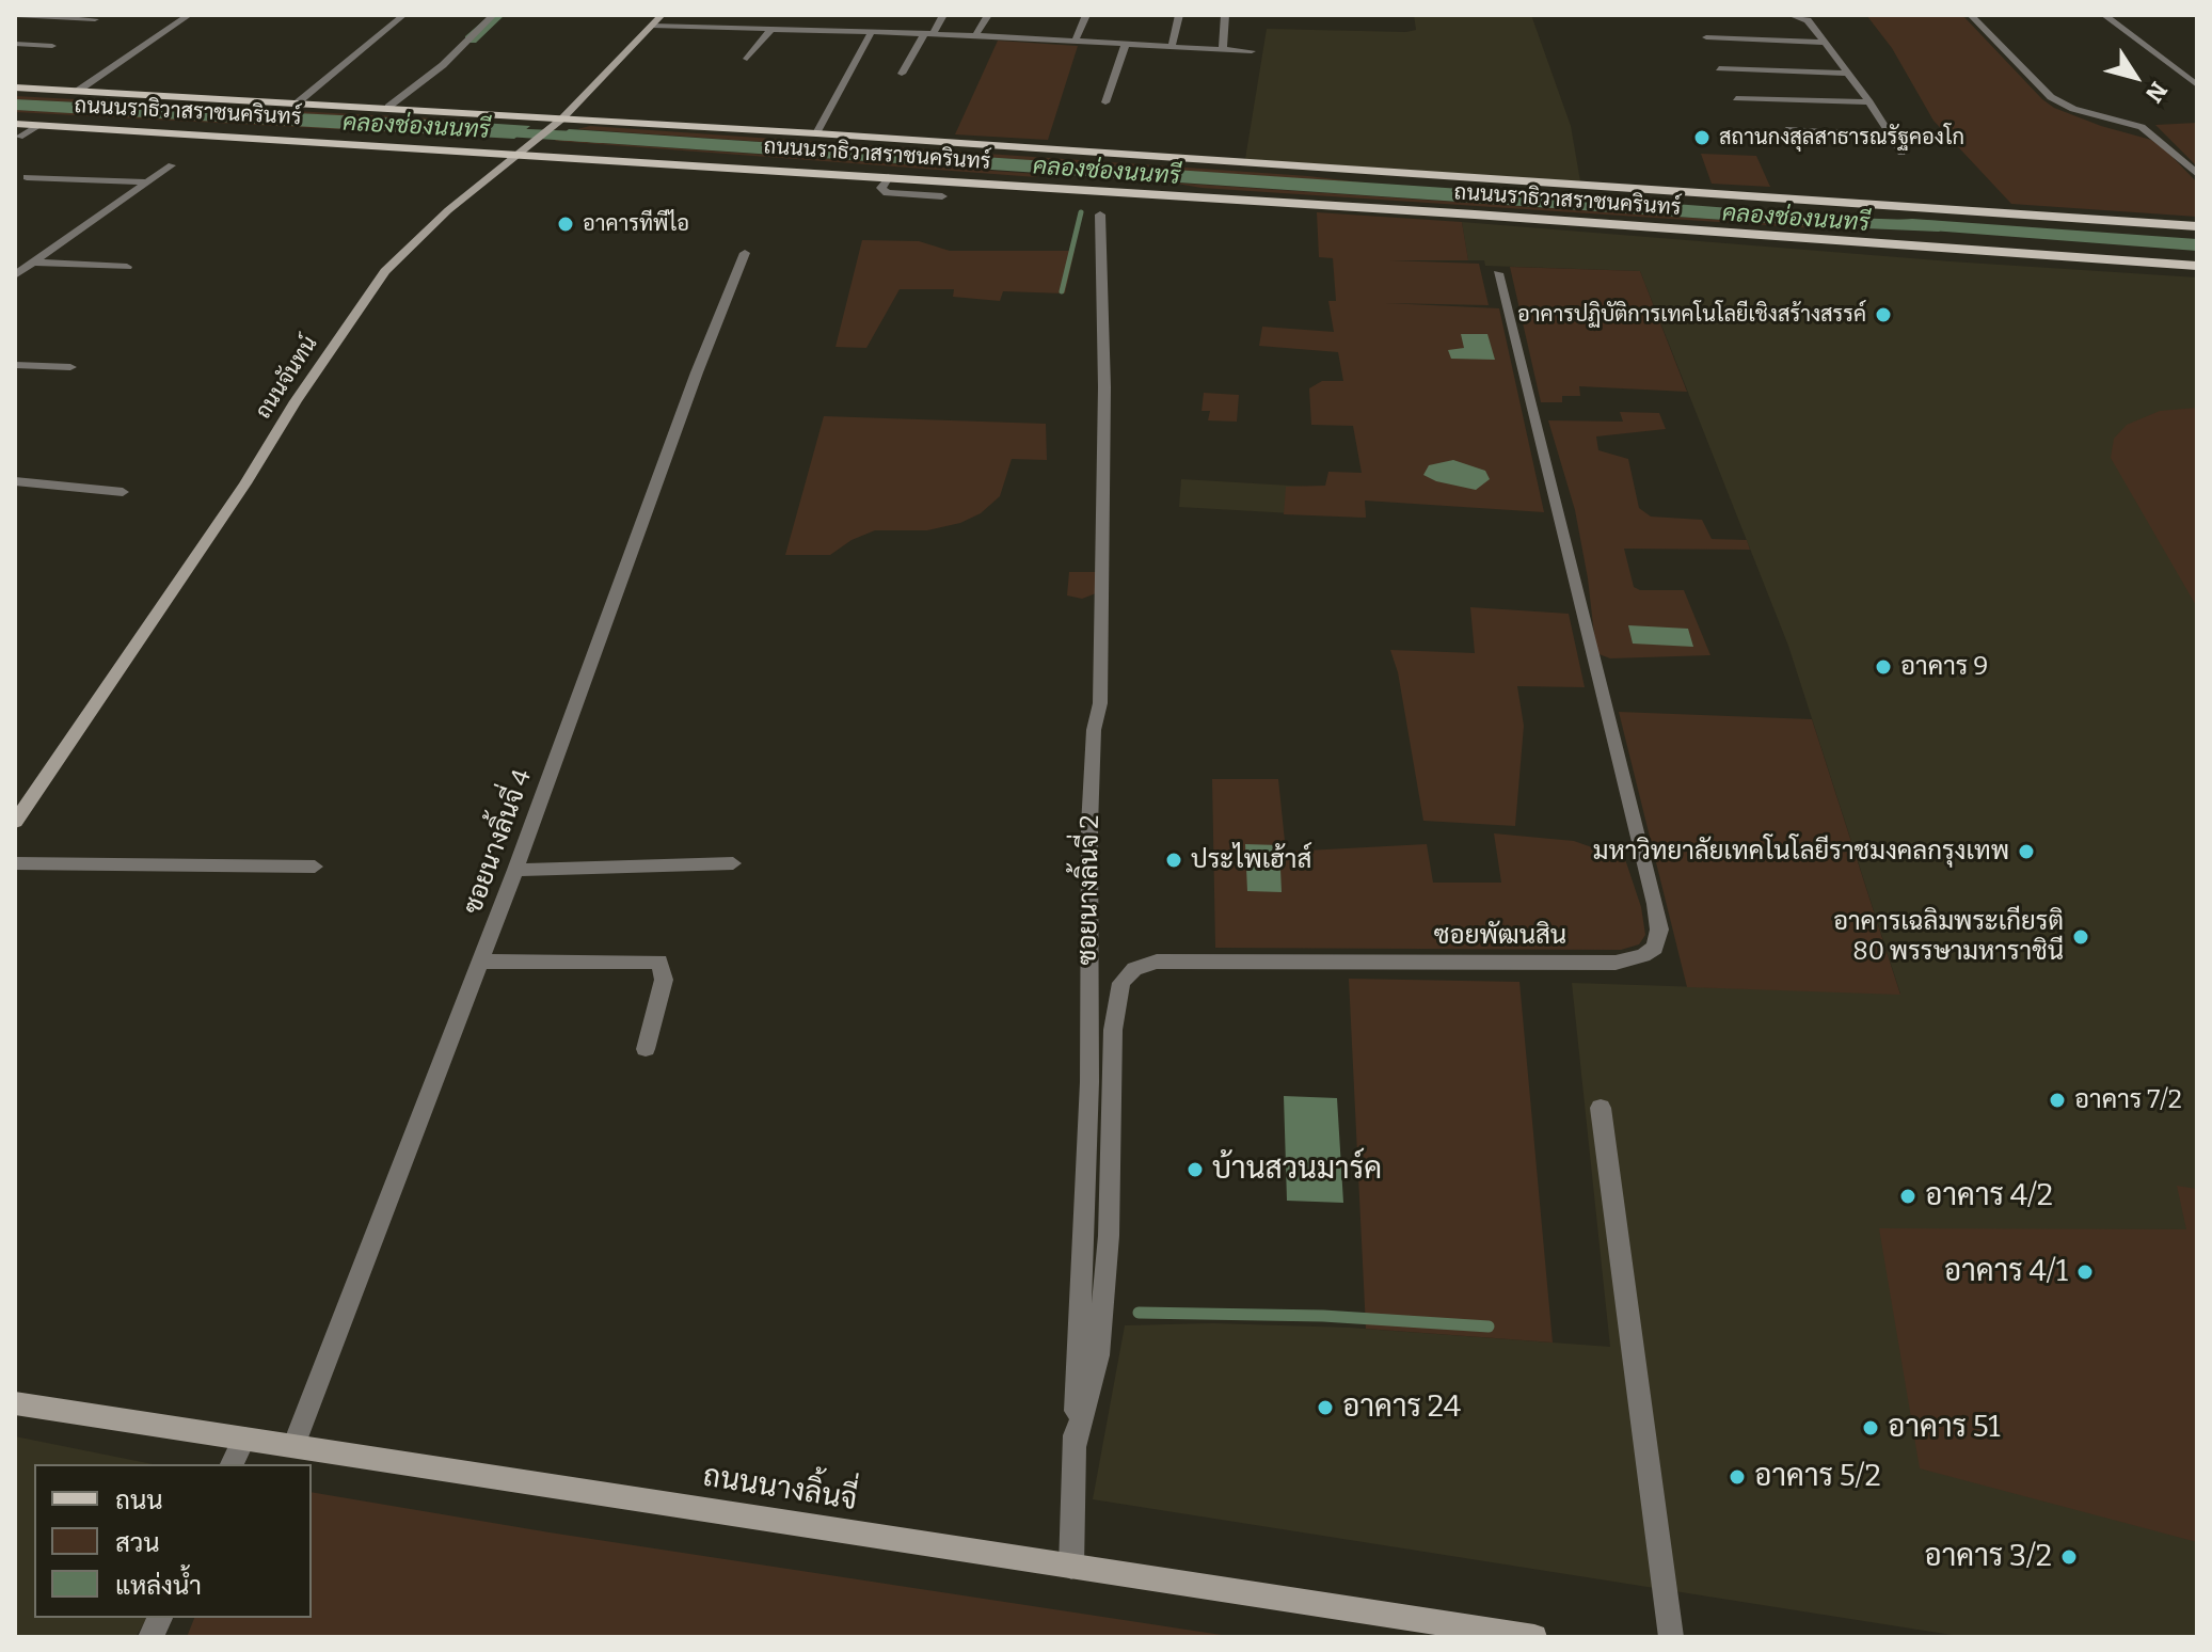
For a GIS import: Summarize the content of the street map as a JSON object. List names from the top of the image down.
{
  "streets": {
    "main road": ["ถนนนราธิวาสราชนครินทร์", "ถนนจันทน์", "ถนนนางลิ้นจี่"],
    "street": ["ซอยนางลิ้นจี่ 4", "ซอยนางลิ้นจี่ 2", "ซอยพัฒนสิน"]
  },
  "crossings": [
    ["ถนนนราธิวาสราชนครินทร์", "ถนนจันทน์"],
    ["ซอยนางลิ้นจี่ 4", "ถนนนางลิ้นจี่"],
    ["ซอยนางลิ้นจี่ 2", "ซอยพัฒนสิน"],
    ["ซอยนางลิ้นจี่ 2", "ถนนนางลิ้นจี่"]
  ],
  "water": ["คลองช่องนนทรี"],
  "places": [
    "สถานกงสุลสาธารณรัฐคองโก",
    "อาคารทีพีไอ",
    "อาคารปฏิบัติการเทคโนโลยีเชิงสร้างสรรค์",
    "อาคาร 9",
    "มหาวิทยาลัยเทคโนโลยีราชมงคลกรุงเทพ",
    "ประไพเฮ้าส์",
    "อาคารเฉลิมพระเกียรติ 80 พรรษามหาราชินี",
    "อาคาร 7/2",
    "บ้านสวนมาร์ค",
    "อาคาร 4/2",
    "อาคาร 4/1",
    "อาคาร 24",
    "อาคาร 51",
    "อาคาร 5/2",
    "อาคาร 3/2"
  ],
  "legend": ["ถนน", "สวน", "แหล่งน้ำ"],
  "north": "bottom right"
}
